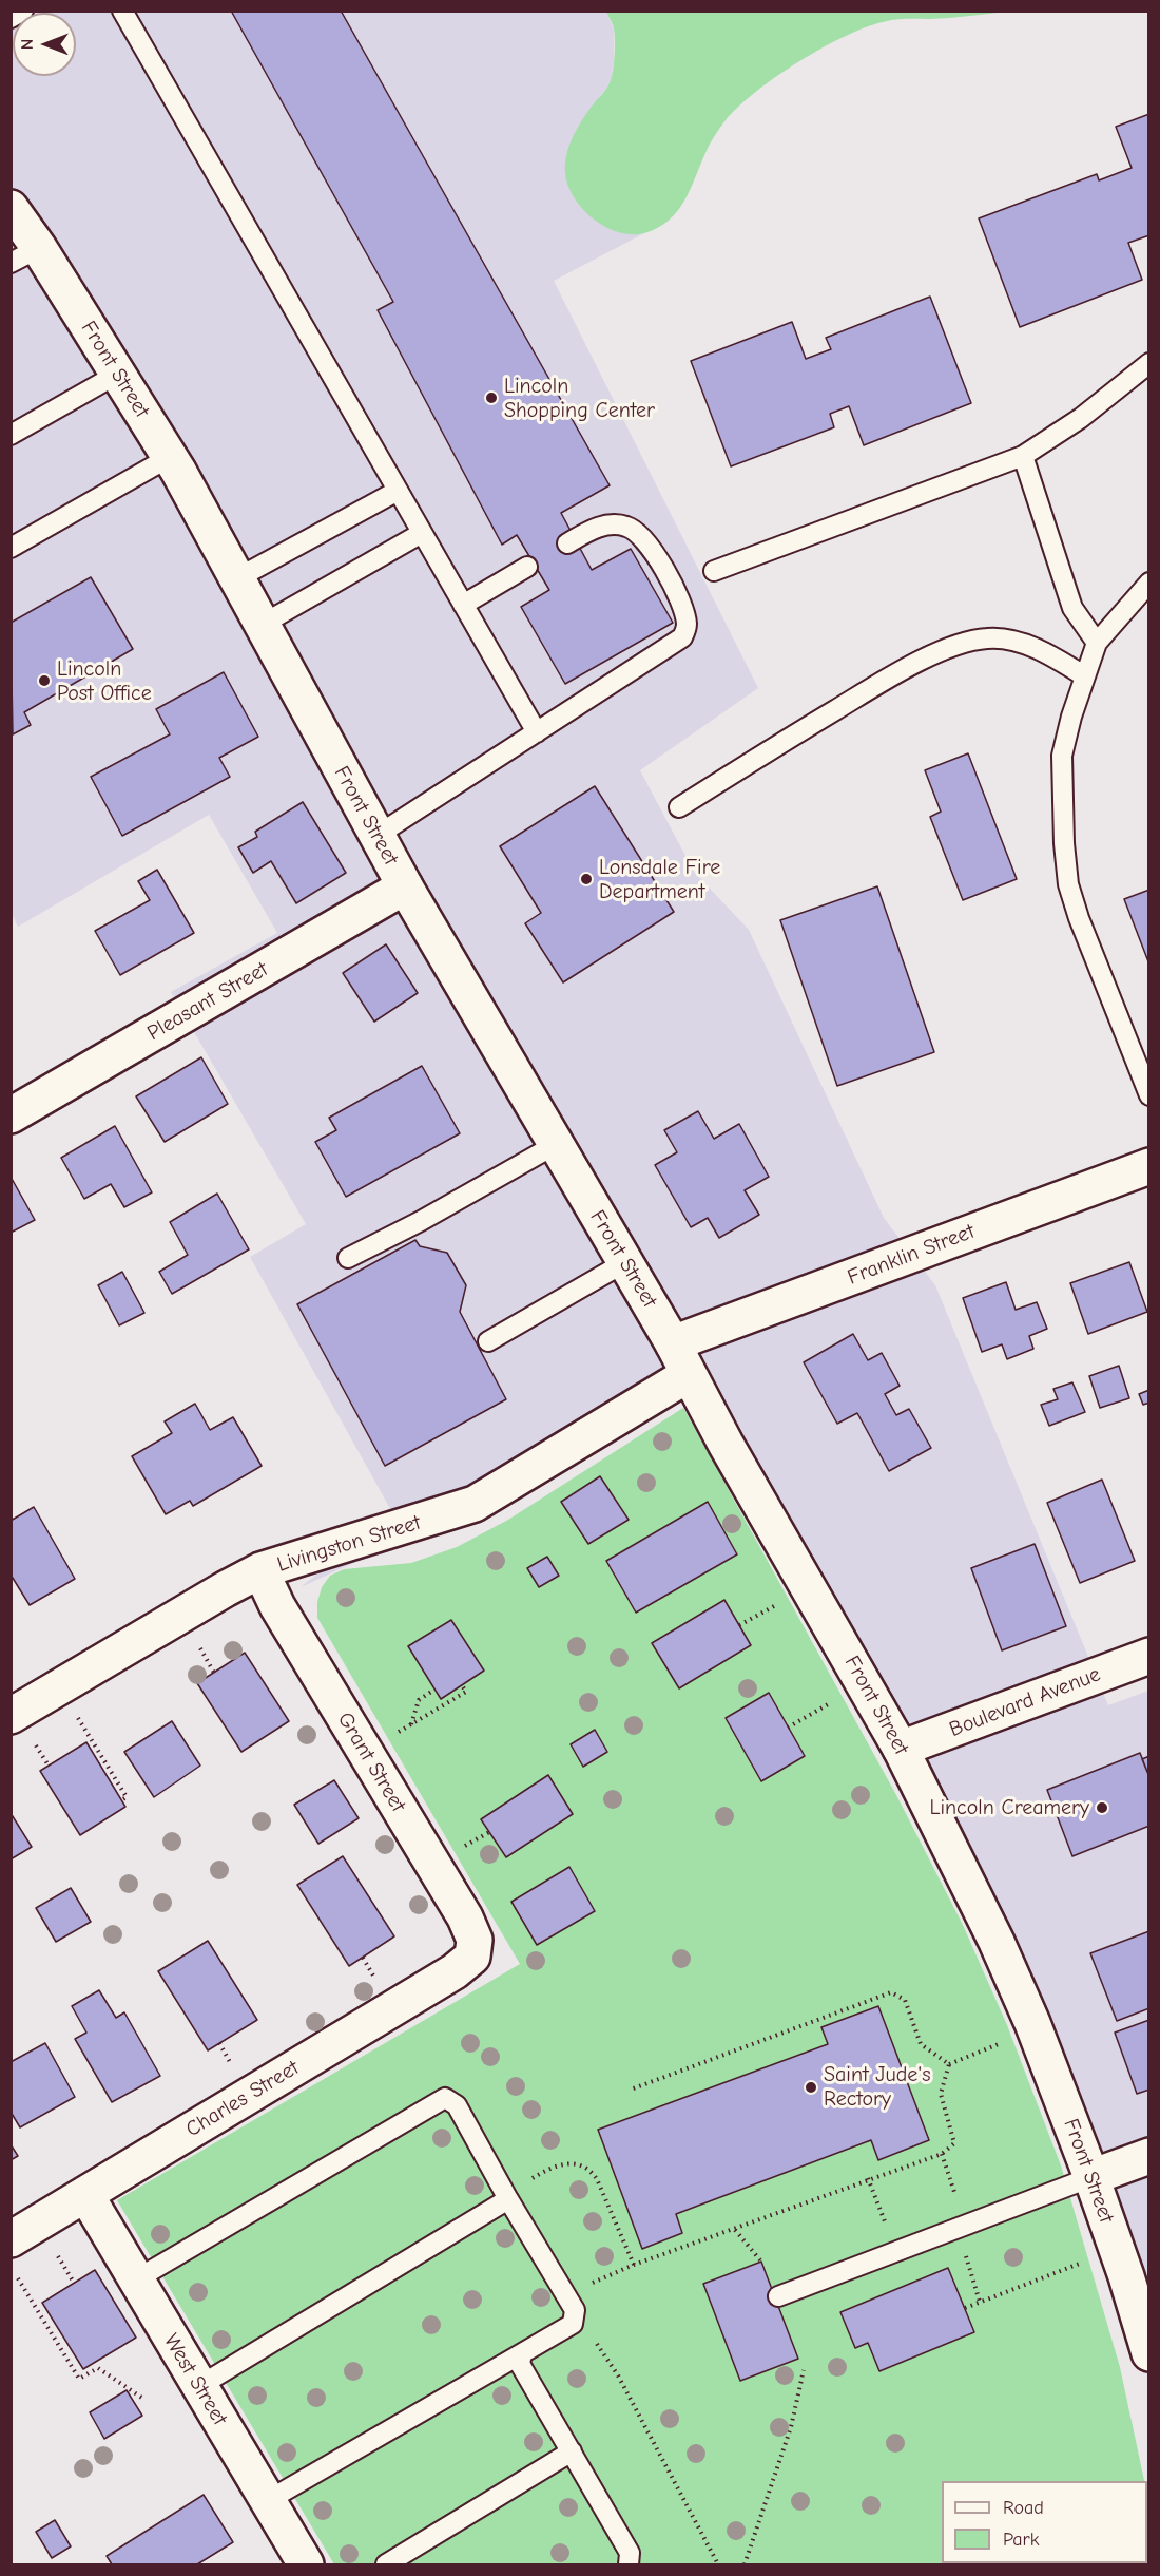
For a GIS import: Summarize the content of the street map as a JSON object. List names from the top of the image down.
{
  "streets": {
    "street": [
      "Front Street",
      "Pleasant Street",
      "Franklin Street",
      "Livingston Street",
      "Boulevard Avenue",
      "Grant Street",
      "Charles Street",
      "West Street"
    ]
  },
  "crossings": [
    ["Front Street", "Pleasant Street"],
    ["Front Street", "Franklin Street"],
    ["Front Street", "Livingston Street"],
    ["Front Street", "Boulevard Avenue"],
    ["Livingston Street", "Grant Street"],
    ["Grant Street", "Charles Street"],
    ["Charles Street", "West Street"]
  ],
  "places": [
    "Lincoln Shopping Center",
    "Lincoln Post Office",
    "Lonsdale Fire Department",
    "Lincoln Creamery",
    "Saint Jude's Rectory"
  ],
  "legend": ["Road", "Park"],
  "north": "left"
}
